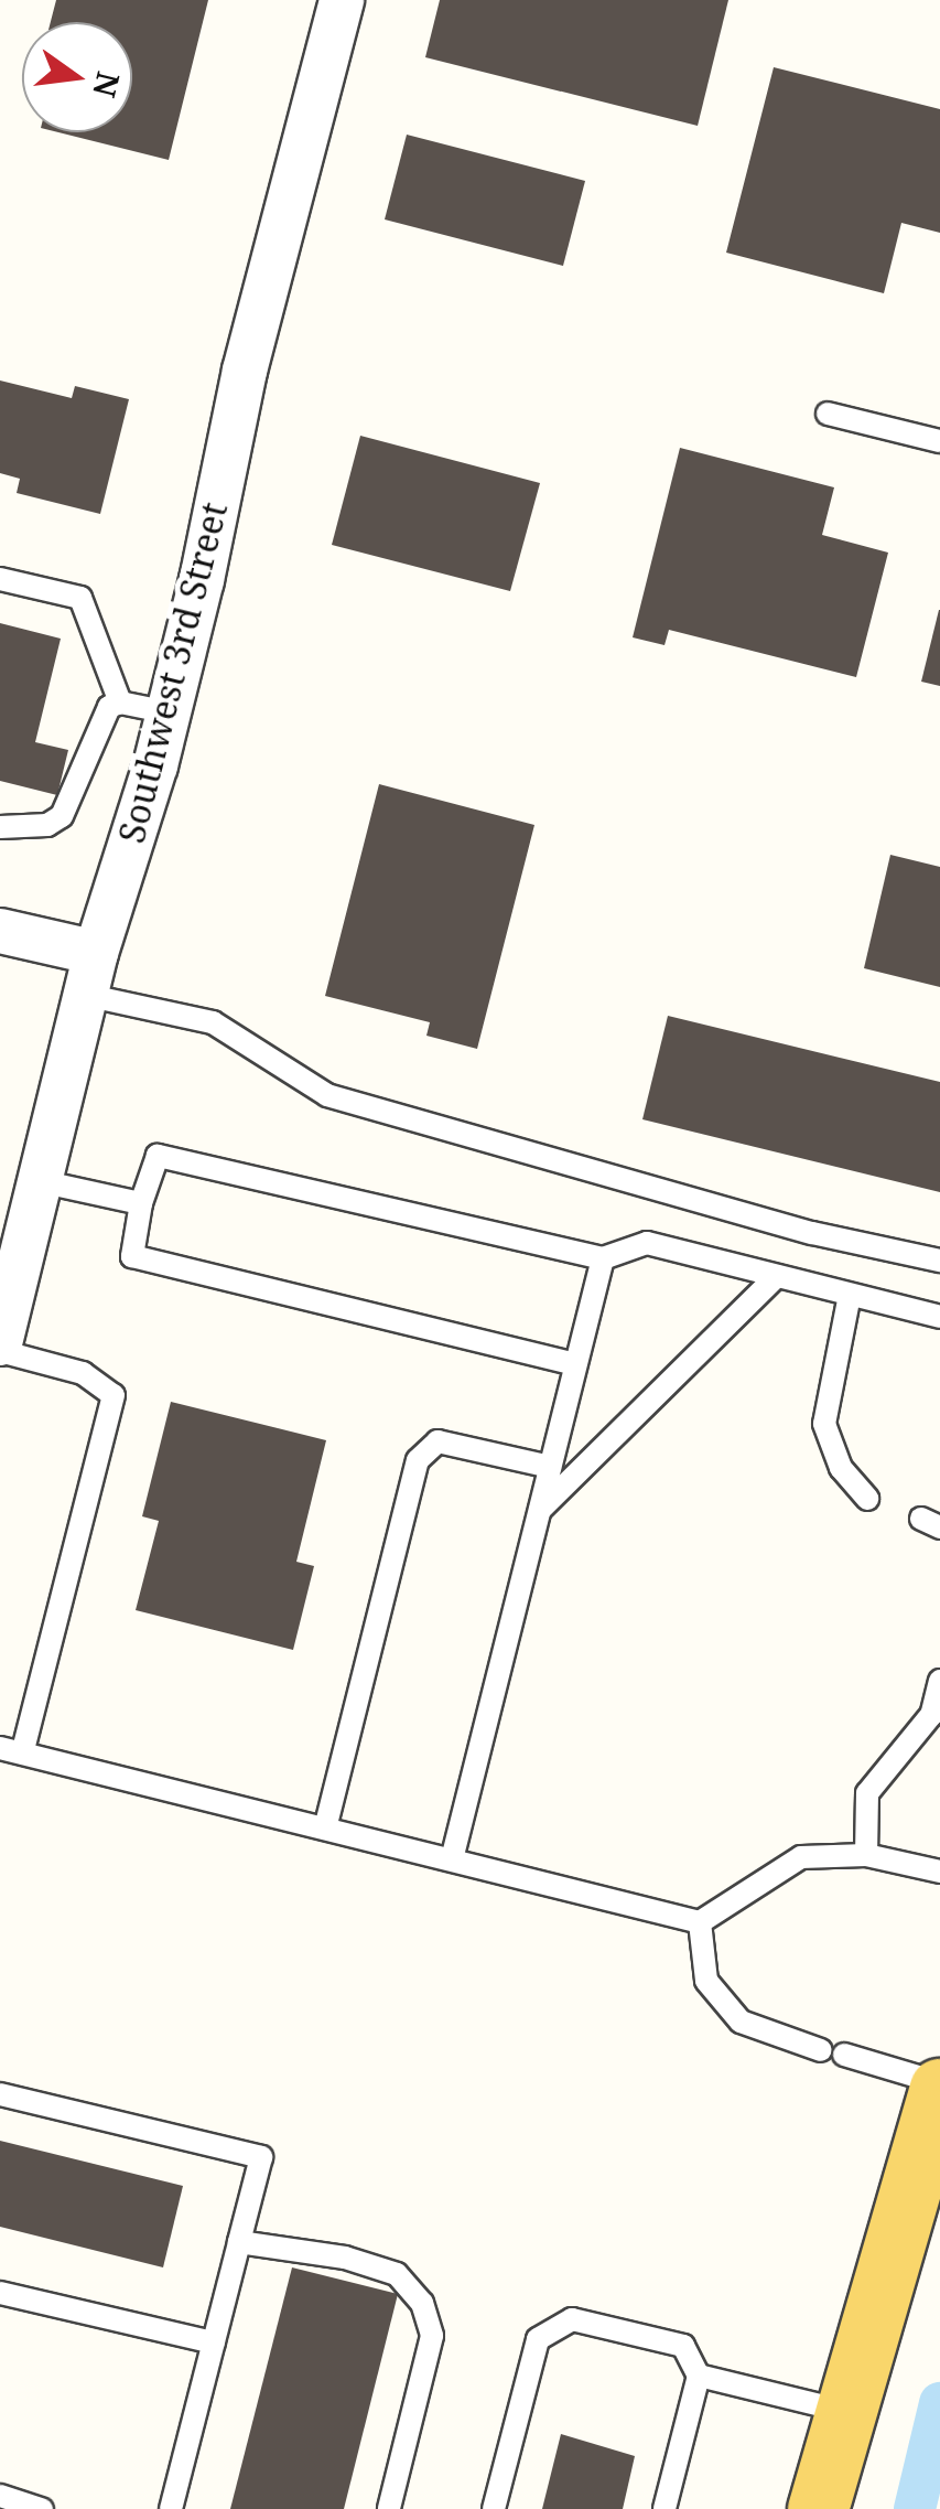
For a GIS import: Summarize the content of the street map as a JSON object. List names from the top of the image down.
{
  "streets": {
    "street": ["Southwest 3rd Street"]
  },
  "north": "right"
}
